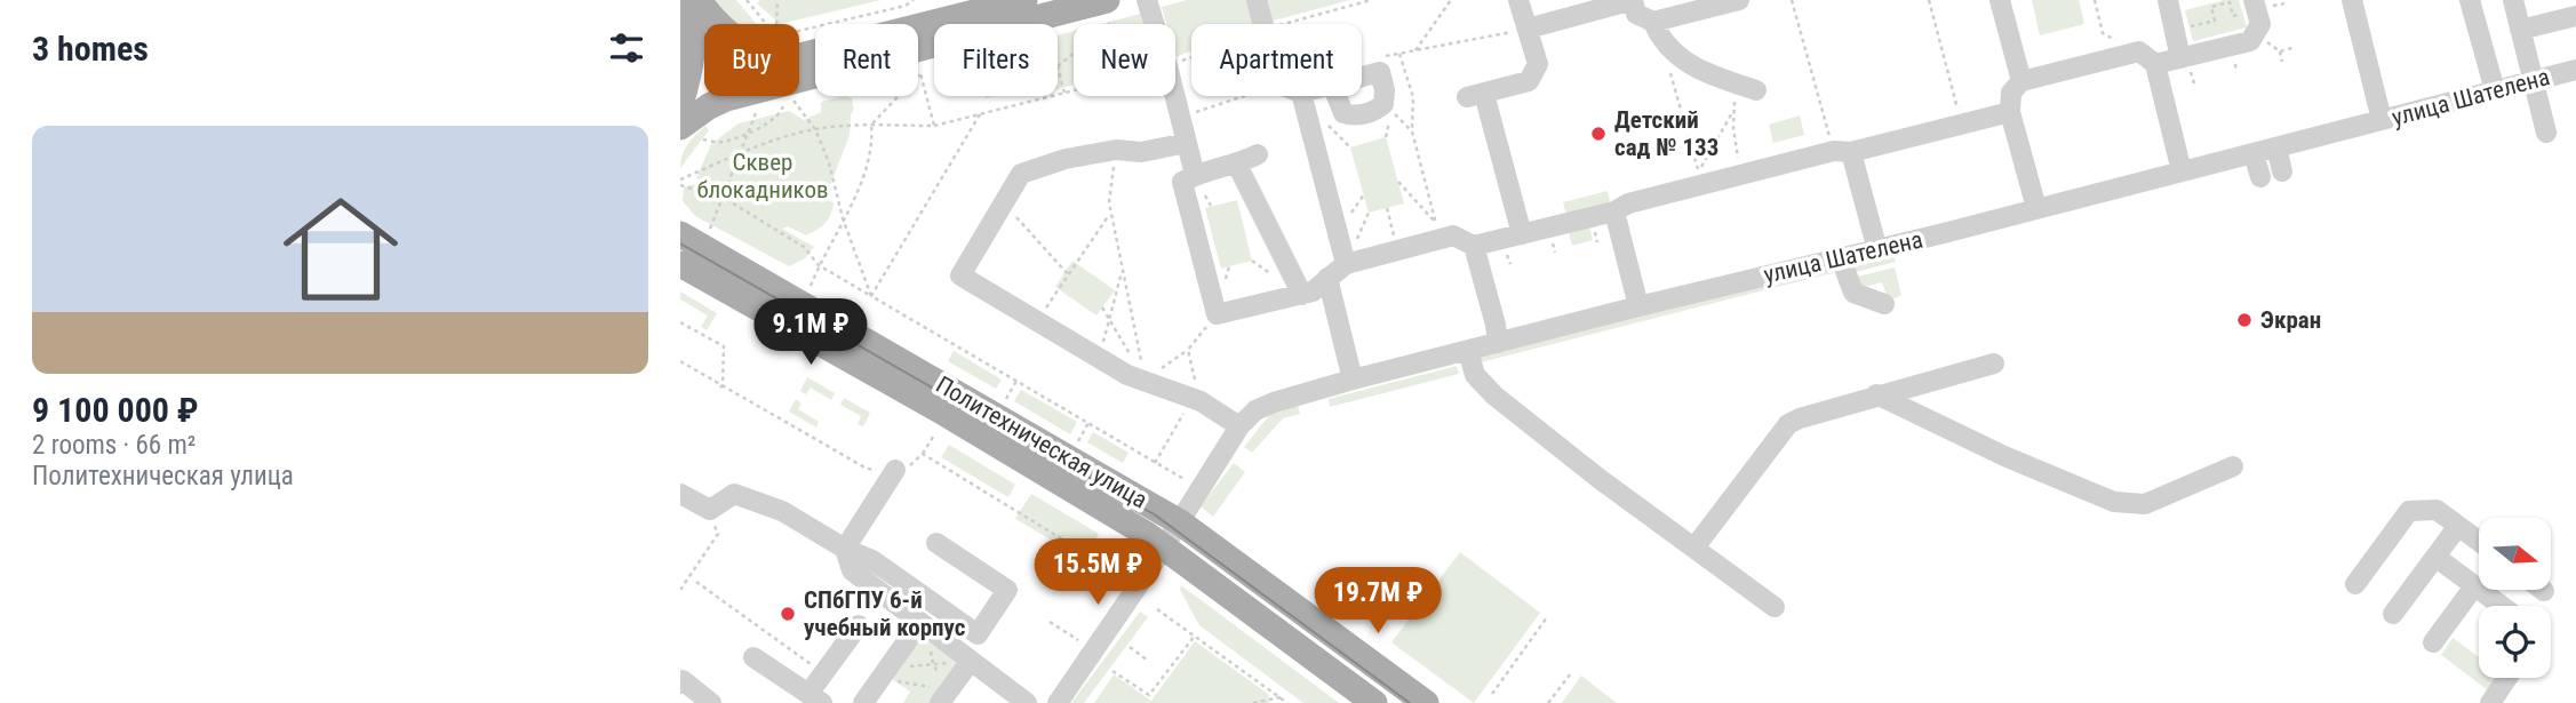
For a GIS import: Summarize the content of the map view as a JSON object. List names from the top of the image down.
{
  "streets": {
    "main road": ["Политехническая улица"],
    "street": ["улица Шателена"]
  },
  "crossings": [
    ["улица Шателена", "Политехническая улица"]
  ],
  "parks": ["Сквер блокадников"],
  "places": ["Детский сад № 133", "Экран", "СПбГПУ 6-й учебный корпус"],
  "north": "right",
  "page": {
    "heading": "3 homes",
    "chip": [
      "Buy",
      "Rent",
      "Filters",
      "New",
      "Apartment"
    ],
    "list": [
      {
        "name": "9 100 000 ₽",
        "note": "2 rooms · 66 m² · Политехническая улица"
      }
    ],
    "price": ["9.1M ₽", "15.5M ₽", "19.7M ₽"]
  }
}
